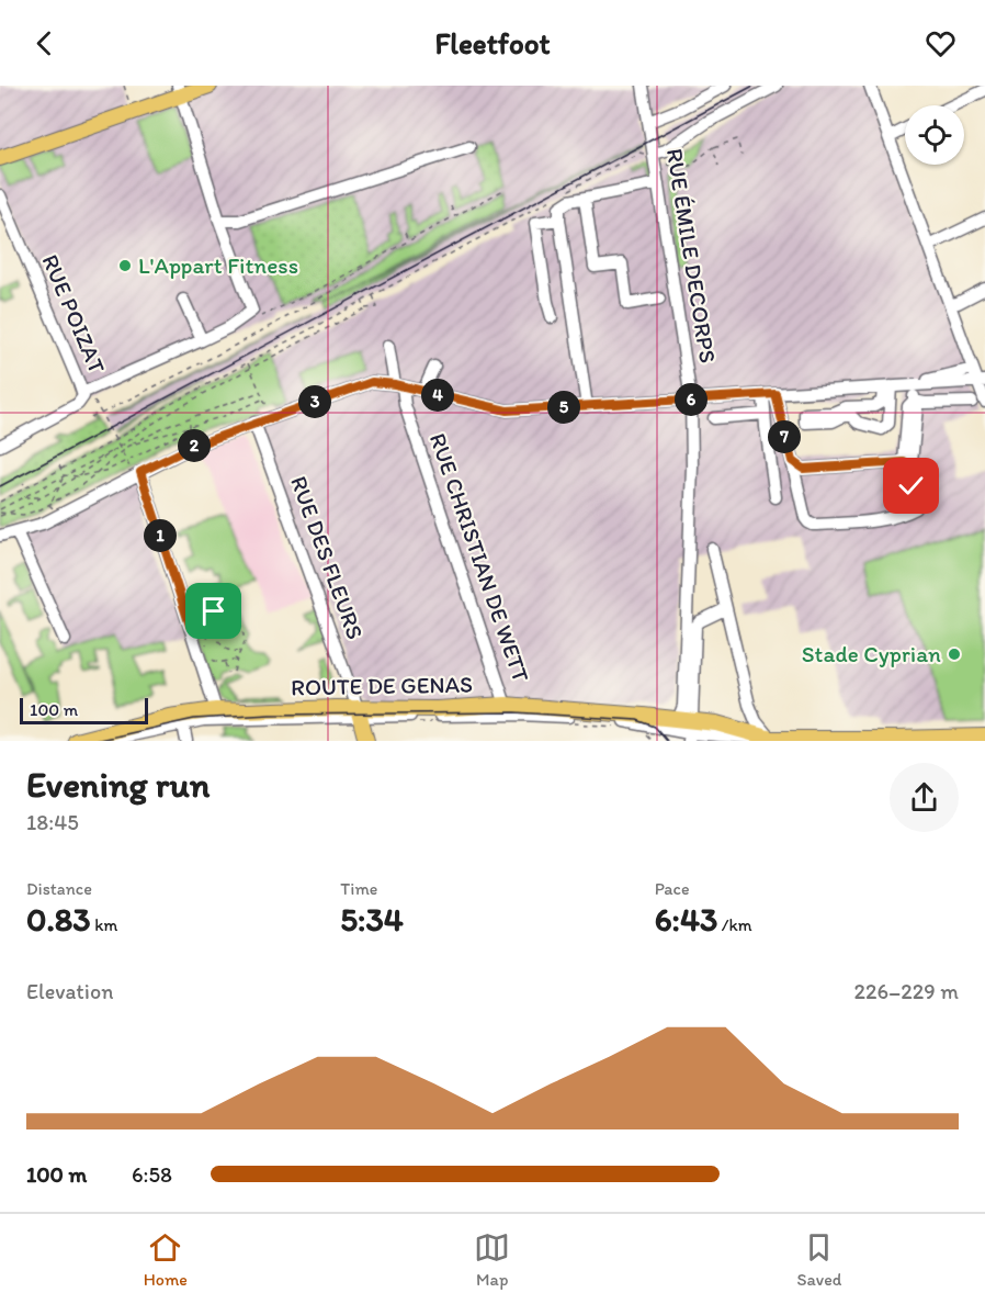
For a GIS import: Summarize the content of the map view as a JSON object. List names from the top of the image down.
{
  "streets": {
    "main road": ["ROUTE DE GENAS"],
    "street": [
      "RUE ÉMILE DECORPS",
      "RUE POIZAT",
      "RUE DES FLEURS",
      "RUE CHRISTIAN DE WETT"
    ]
  },
  "crossings": [
    ["RUE ÉMILE DECORPS", "ROUTE DE GENAS"],
    ["RUE DES FLEURS", "ROUTE DE GENAS"],
    ["RUE CHRISTIAN DE WETT", "ROUTE DE GENAS"]
  ],
  "places": ["L'Appart Fitness", "Stade Cyprian"],
  "scale_bar": "100 m",
  "page": {
    "header": "Fleetfoot",
    "pins": [
      "4",
      "6",
      "3",
      "5",
      "7",
      "2",
      "1"
    ],
    "scale": "100 m",
    "heading": ["Evening run", "18:45"],
    "stats": [
      ["Distance", "0.83 km"],
      ["Time", "5:34"],
      ["Pace", "6:43 /km"]
    ],
    "chart": ["Elevation", "226–229 m"],
    "list": [
      {
        "name": "100 m",
        "note": "6:58"
      }
    ],
    "tabs": ["Home", "Map", "Saved"]
  }
}
